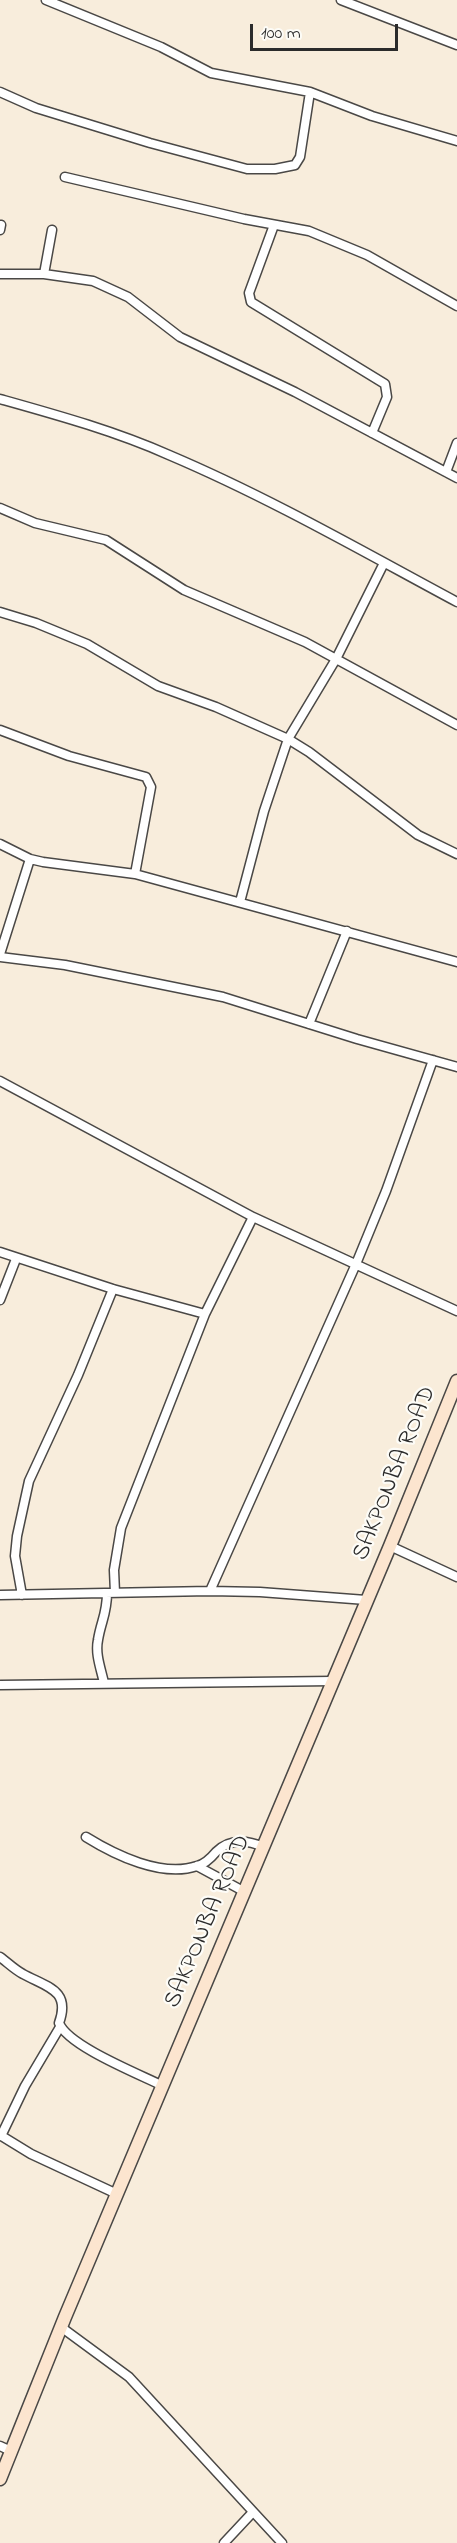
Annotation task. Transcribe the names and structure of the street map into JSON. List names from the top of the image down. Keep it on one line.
{"streets":{"main road":["SAKPONBA ROAD"]},"scale_bar":"100 m"}
